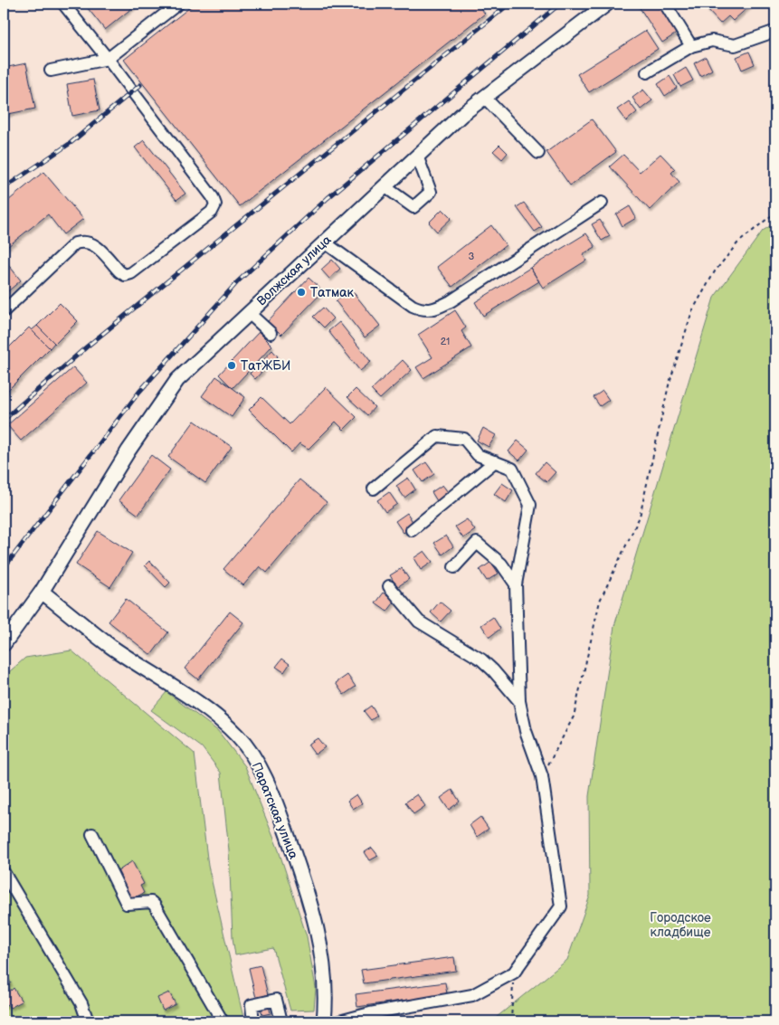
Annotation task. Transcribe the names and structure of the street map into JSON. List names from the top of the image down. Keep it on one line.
{"streets":{"main road":["Волжская улица","Паратская улица"]},"crossings":[["Волжская улица","Паратская улица"]],"parks":["Городское кладбище"],"places":["Татмак","ТатЖБИ"],"house_numbers":["3","21"]}
